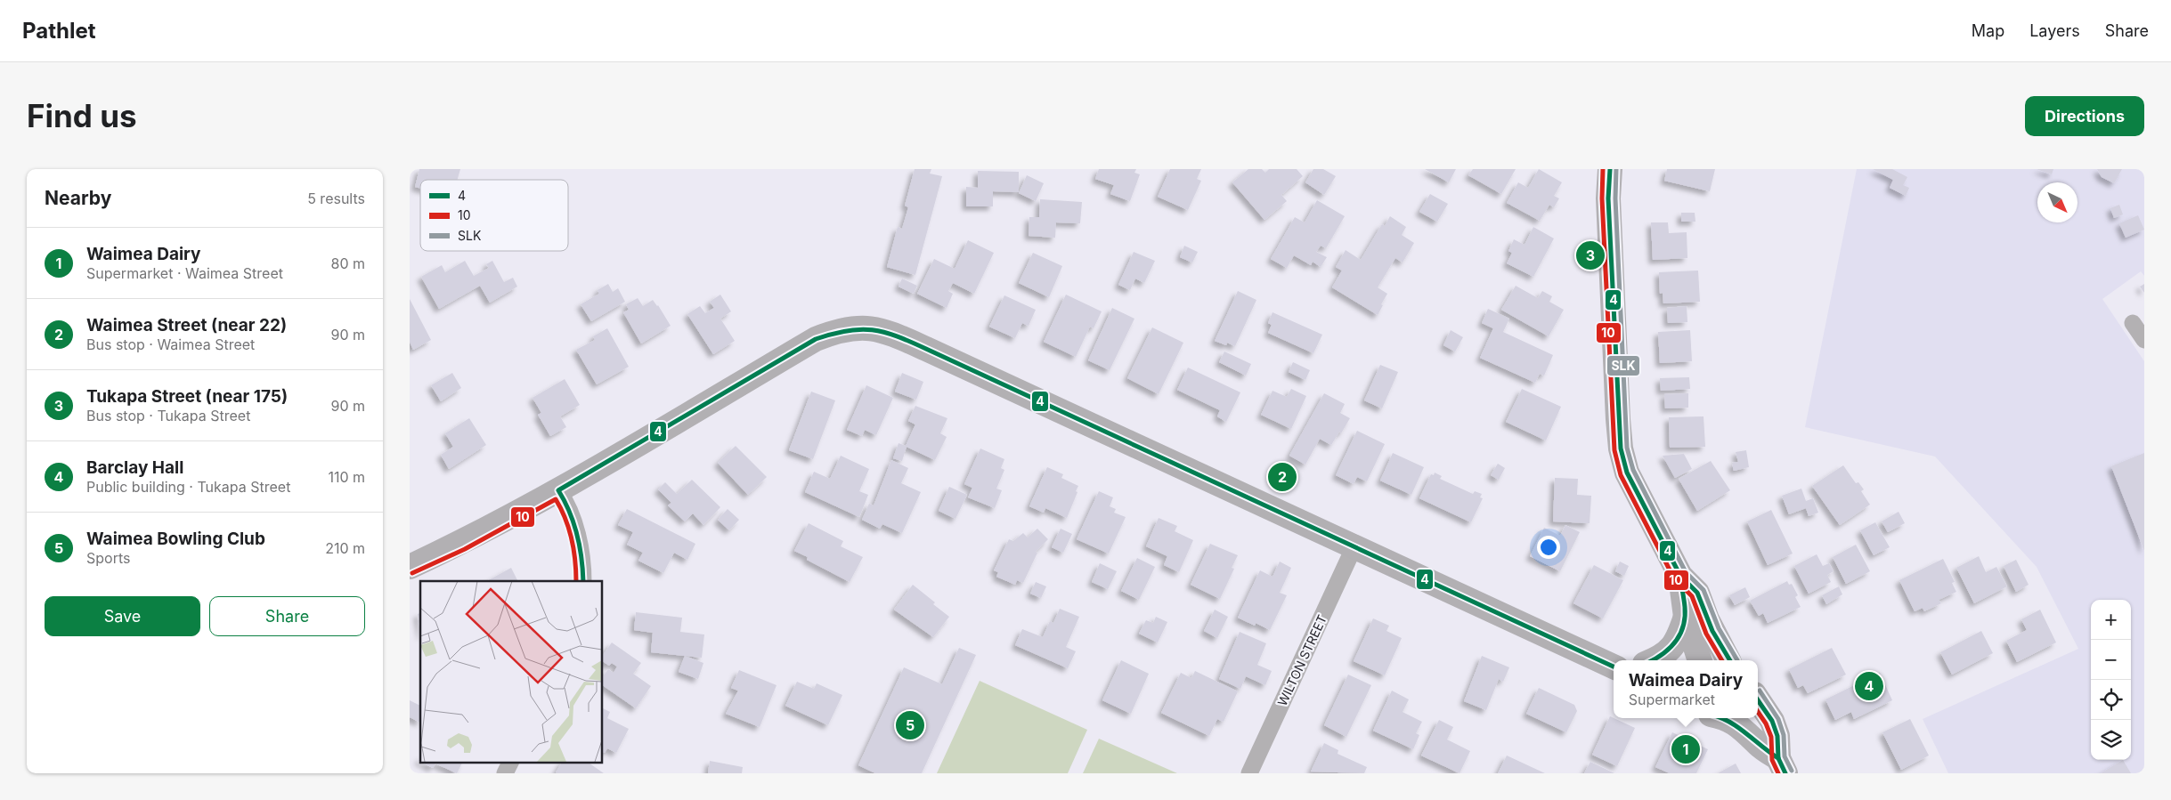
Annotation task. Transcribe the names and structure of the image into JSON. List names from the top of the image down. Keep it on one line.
{"streets":{"street":["WILTON STREET"]},"lines":["transit line 4","transit line 10","transit line SLK"],"legend":["4","10","SLK"],"north":"bottom right","page":{"header":"Pathlet","nav":["Map","Layers","Share"],"buttons":["Directions",["Save","Share"]],"title":"Find us","heading":["Nearby","5 results"],"list":[{"mark":"1","name":"Waimea Dairy","note":"Supermarket · Waimea Street","value":"80 m"},{"mark":"2","name":"Waimea Street (near 22)","note":"Bus stop · Waimea Street","value":"90 m"},{"mark":"3","name":"Tukapa Street (near 175)","note":"Bus stop · Tukapa Street","value":"90 m"},{"mark":"4","name":"Barclay Hall","note":"Public building · Tukapa Street","value":"110 m"},{"mark":"5","name":"Waimea Bowling Club","note":"Sports","value":"210 m"}],"pins":["3","2","4","5","1"],"map_buttons":["+","−"],"popup":["Waimea Dairy","Supermarket"]}}
